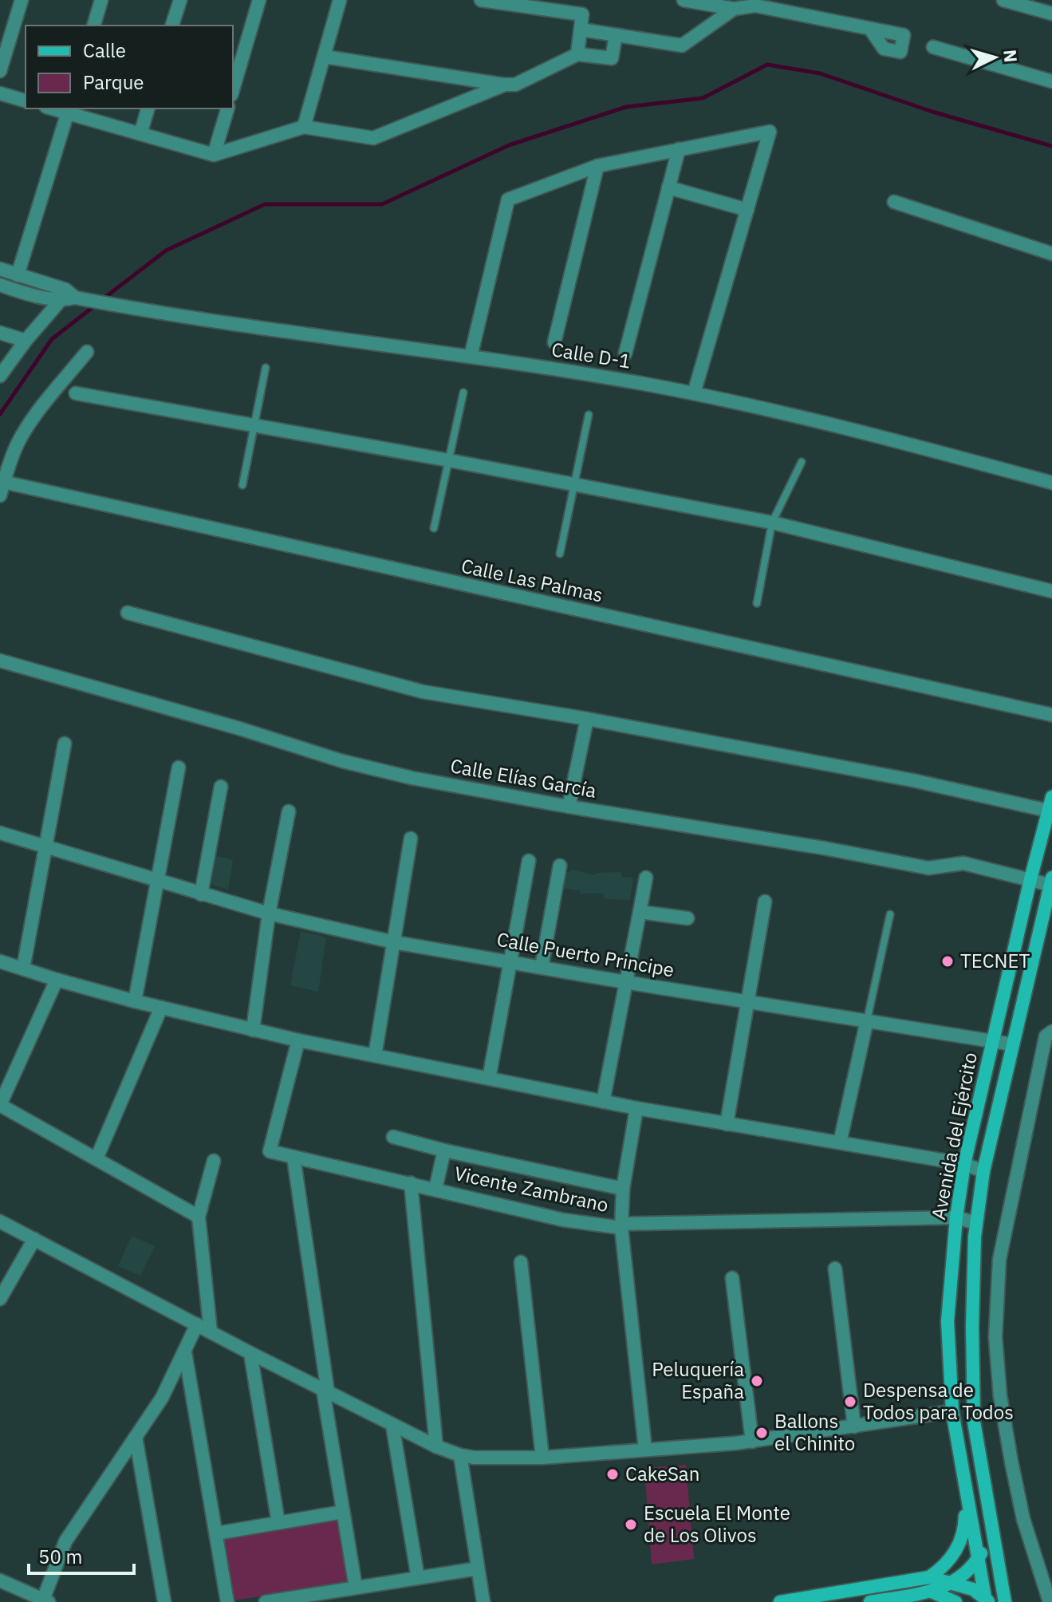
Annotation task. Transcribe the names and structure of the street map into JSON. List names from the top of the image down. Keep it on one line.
{"streets":{"main road":["Avenida del Ejército"],"street":["Calle D-1","Calle Las Palmas","Calle Elías García","Calle Puerto Principe","Vicente Zambrano"]},"crossings":[["Calle Elías García","Avenida del Ejército"],["Calle Puerto Principe","Avenida del Ejército"],["Avenida del Ejército","Vicente Zambrano"]],"places":["TECNET","Peluquería España","Despensa de Todos para Todos","Ballons el Chinito","CakeSan","Escuela El Monte de Los Olivos"],"legend":["Calle","Parque"],"scale_bar":"50 m","north":"right"}
